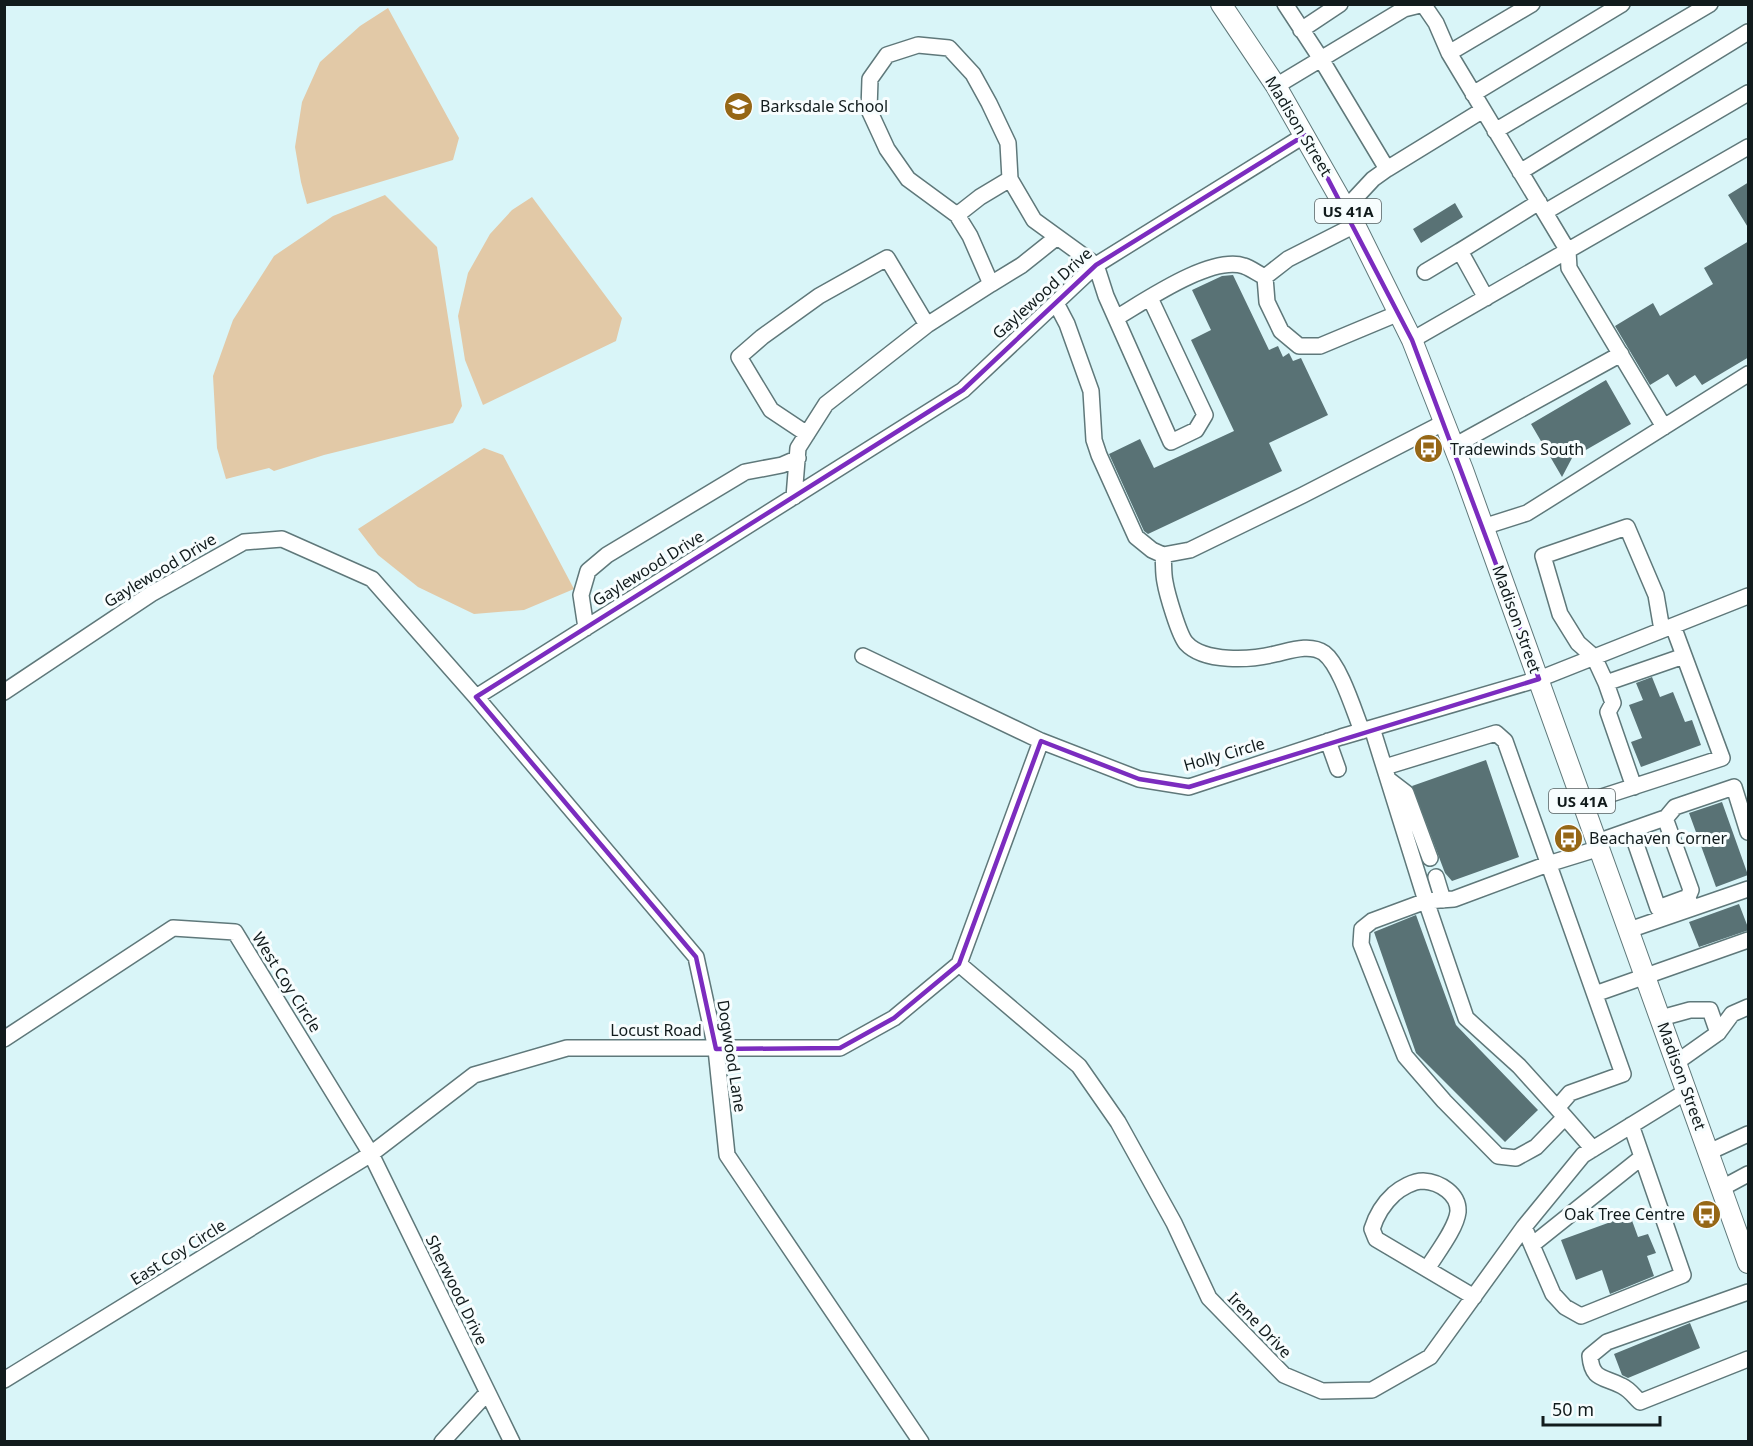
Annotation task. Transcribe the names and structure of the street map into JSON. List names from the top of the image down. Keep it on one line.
{"streets":{"main road":["Madison Street","US 41A"],"street":["Gaylewood Drive","Holly Circle","West Coy Circle","Locust Road","Dogwood Lane","East Coy Circle","Sherwood Drive","Irene Drive"]},"crossings":[["Madison Street","Gaylewood Drive"],["Madison Street","Holly Circle"],["Madison Street","Irene Drive"],["Gaylewood Drive","Dogwood Lane"],["West Coy Circle","Locust Road"],["West Coy Circle","East Coy Circle"],["West Coy Circle","Sherwood Drive"],["Locust Road","Dogwood Lane"],["Locust Road","East Coy Circle"],["Locust Road","Sherwood Drive"],["Locust Road","Irene Drive"],["East Coy Circle","Sherwood Drive"]],"places":{"school or university":["Barksdale School"],"bus stop":["Tradewinds South","Beachaven Corner","Oak Tree Centre"]},"scale_bar":"50 m"}
